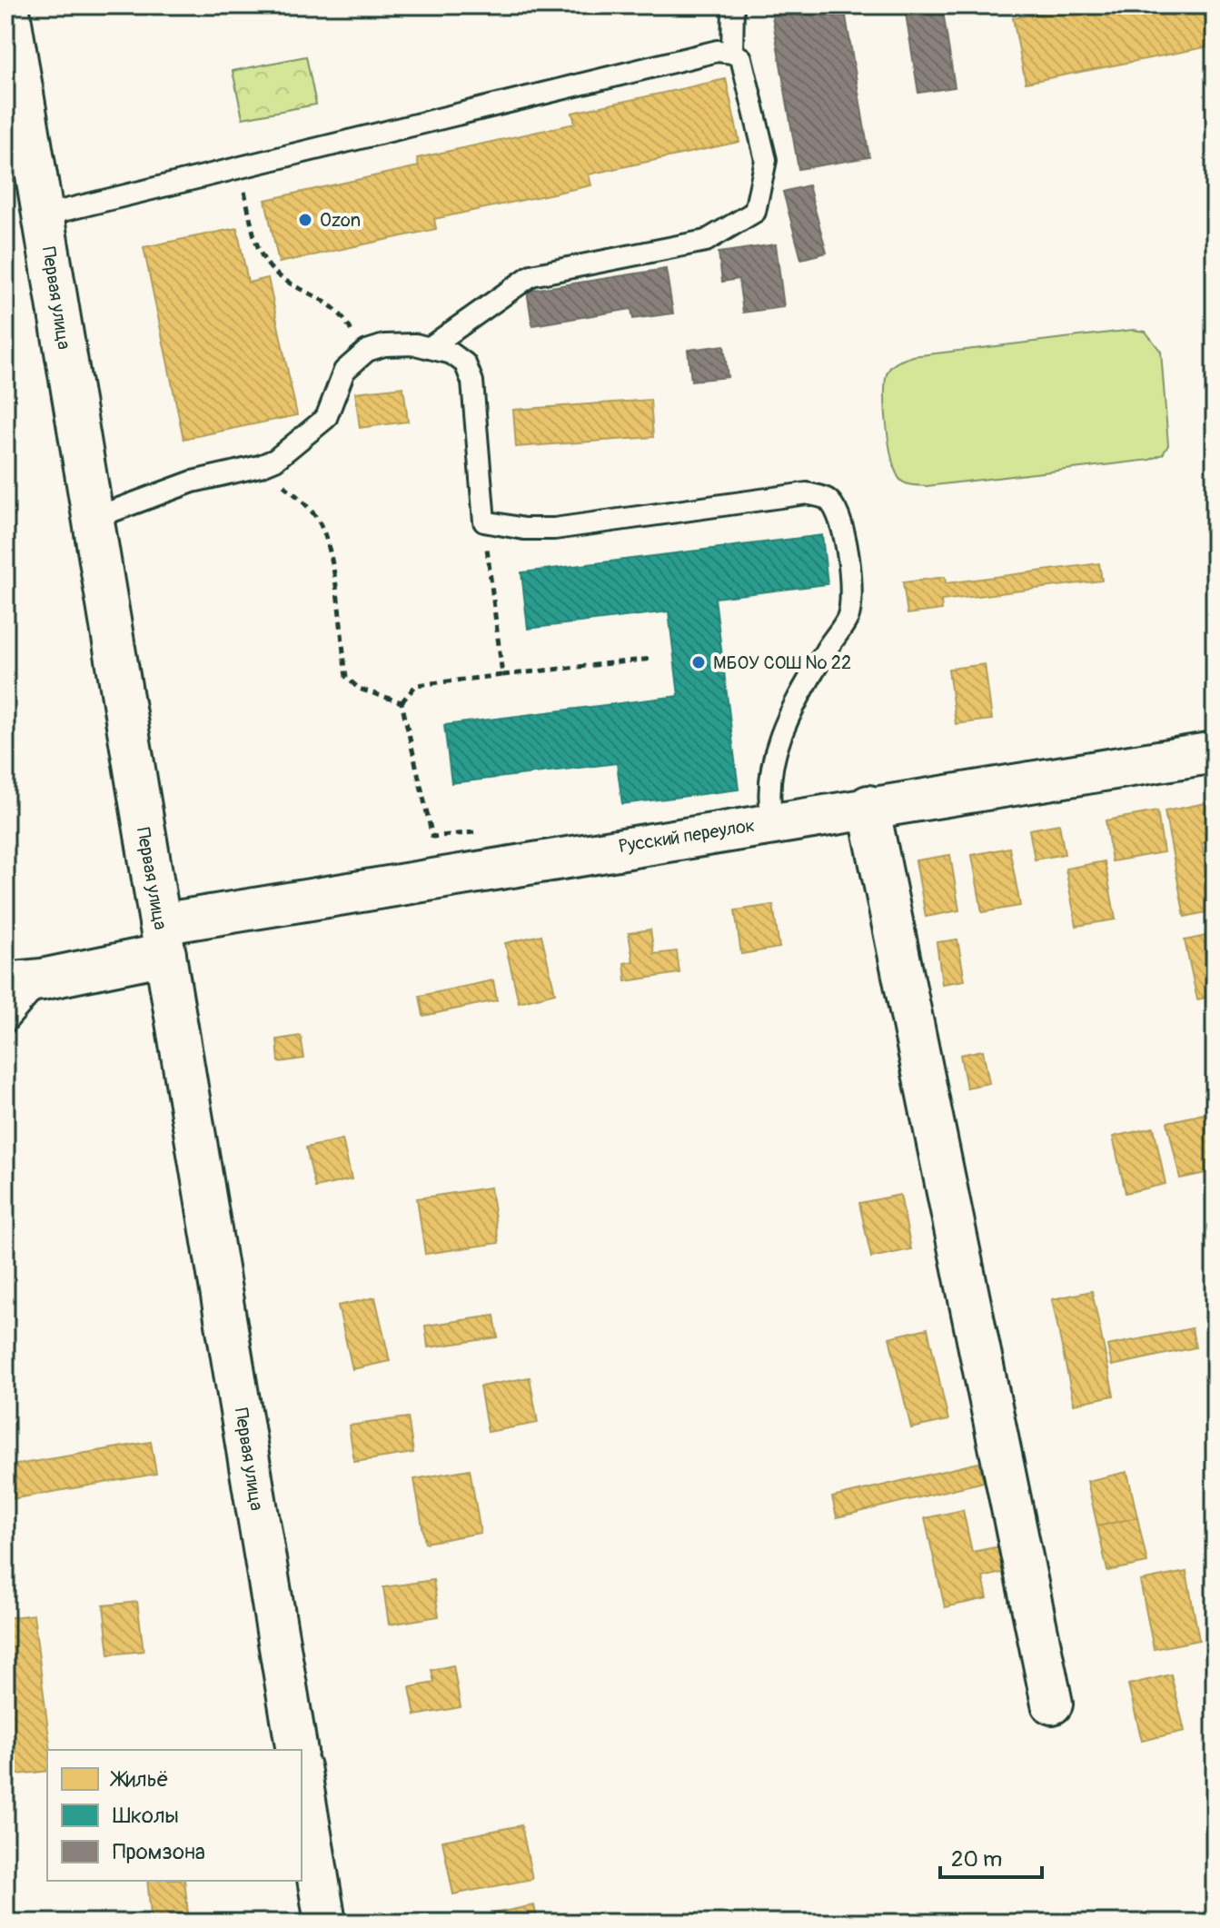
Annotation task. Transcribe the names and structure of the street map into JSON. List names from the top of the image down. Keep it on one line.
{"streets":{"street":["Первая улица","Русский переулок"]},"crossings":[["Первая улица","Русский переулок"]],"places":["Ozon","МБОУ СОШ № 22"],"legend":["Жильё","Школы","Промзона"],"scale_bar":"20 m"}
